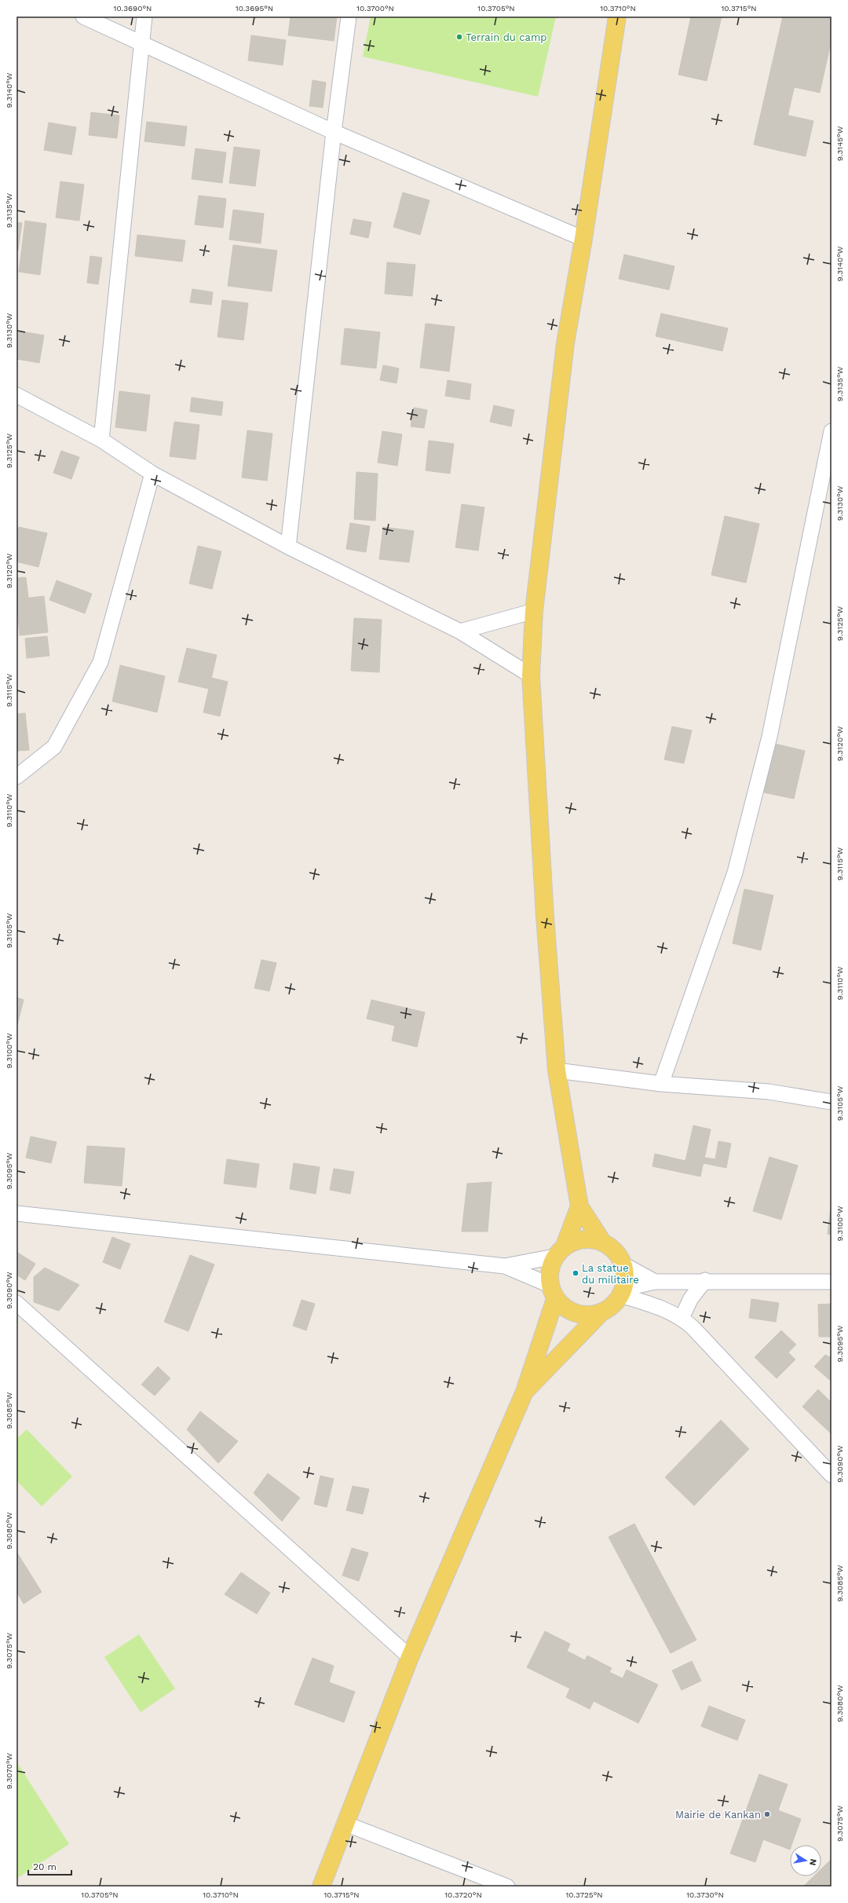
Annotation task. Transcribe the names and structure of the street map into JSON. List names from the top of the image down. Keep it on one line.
{"places":["Terrain du camp","La statue du militaire","Mairie de Kankan"],"scale_bar":"20 m","north":"right","coordinates":["10.3690°N","10.3695°N","10.3700°N","10.3705°N","10.3710°N","10.3715°N","9.3140°W","9.3145°W","9.3135°W","9.3130°W","9.3125°W","9.3120°W","9.3115°W","9.3110°W","9.3105°W","9.3100°W","9.3095°W","9.3090°W","9.3085°W","9.3080°W","9.3075°W","9.3070°W","10.3720°N","10.3725°N","10.3730°N"]}
